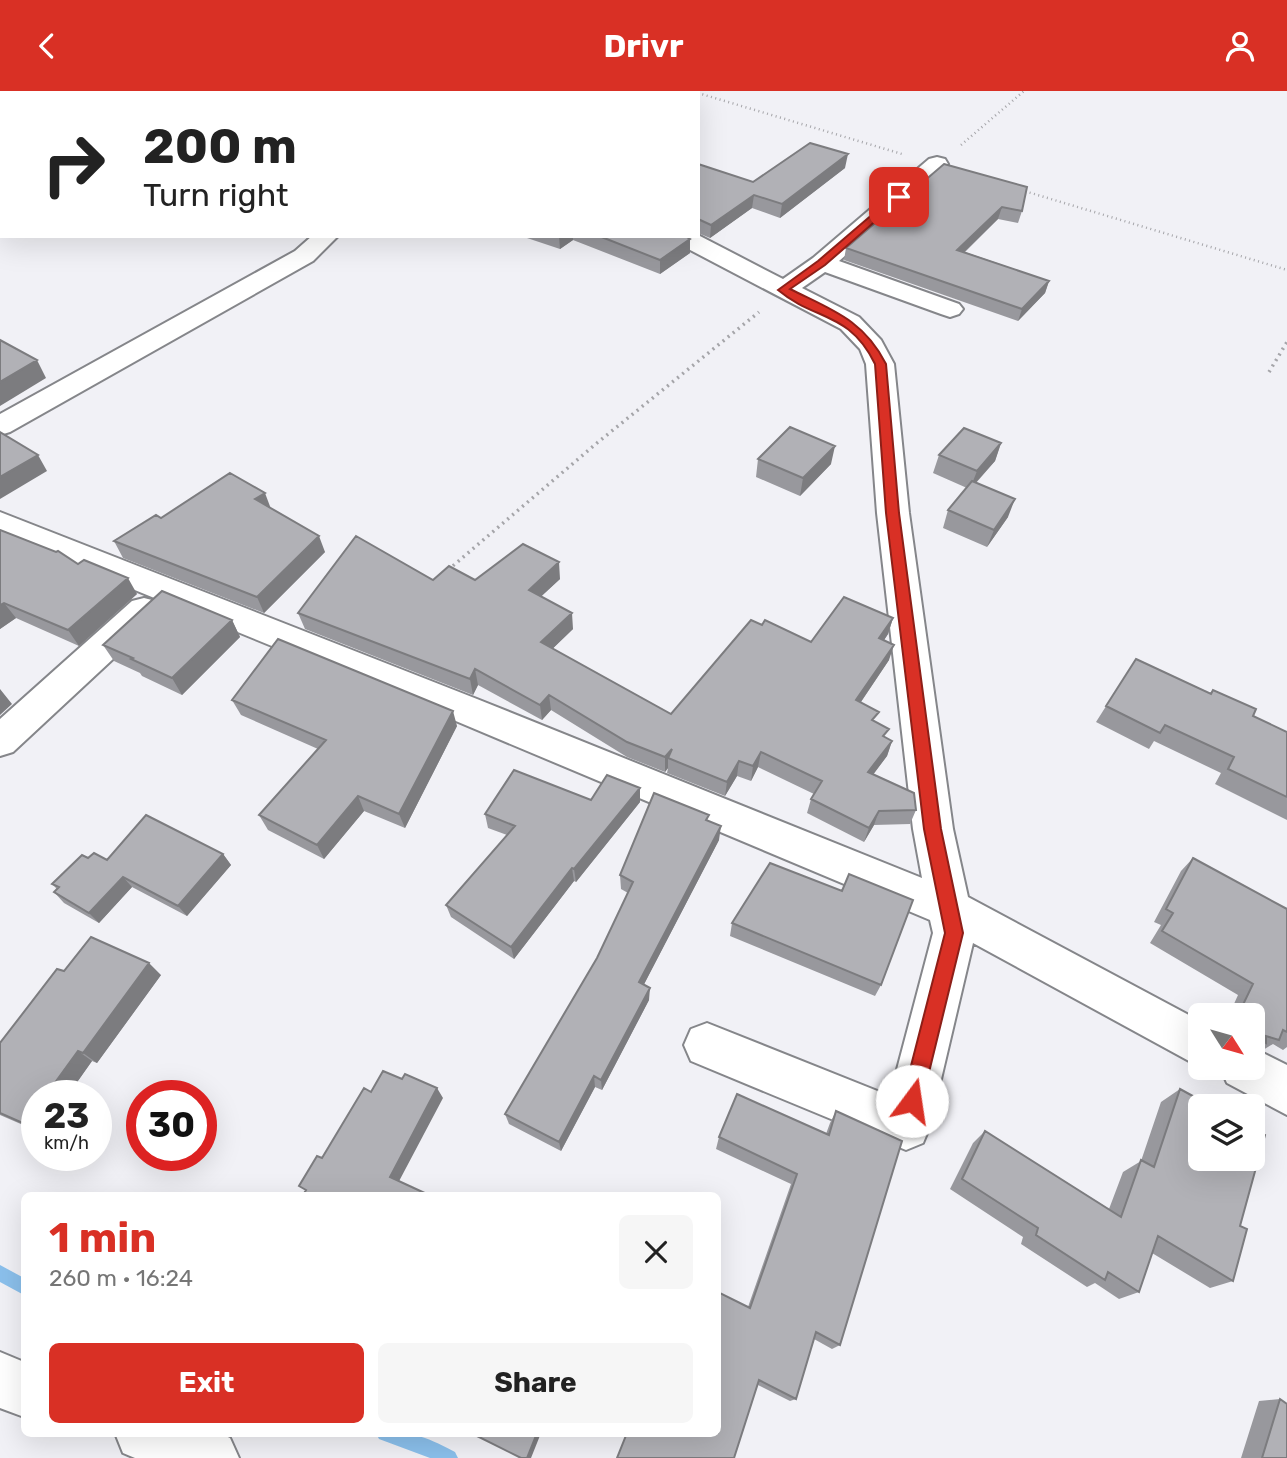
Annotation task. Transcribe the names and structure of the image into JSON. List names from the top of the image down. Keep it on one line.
{"north":"bottom right","page":{"header":"Drivr","turn":["200 m","Turn right"],"speed":"23 km/h","limit":"30","heading":["1 min","260 m · 16:24"],"buttons":["Exit","Share"]}}
